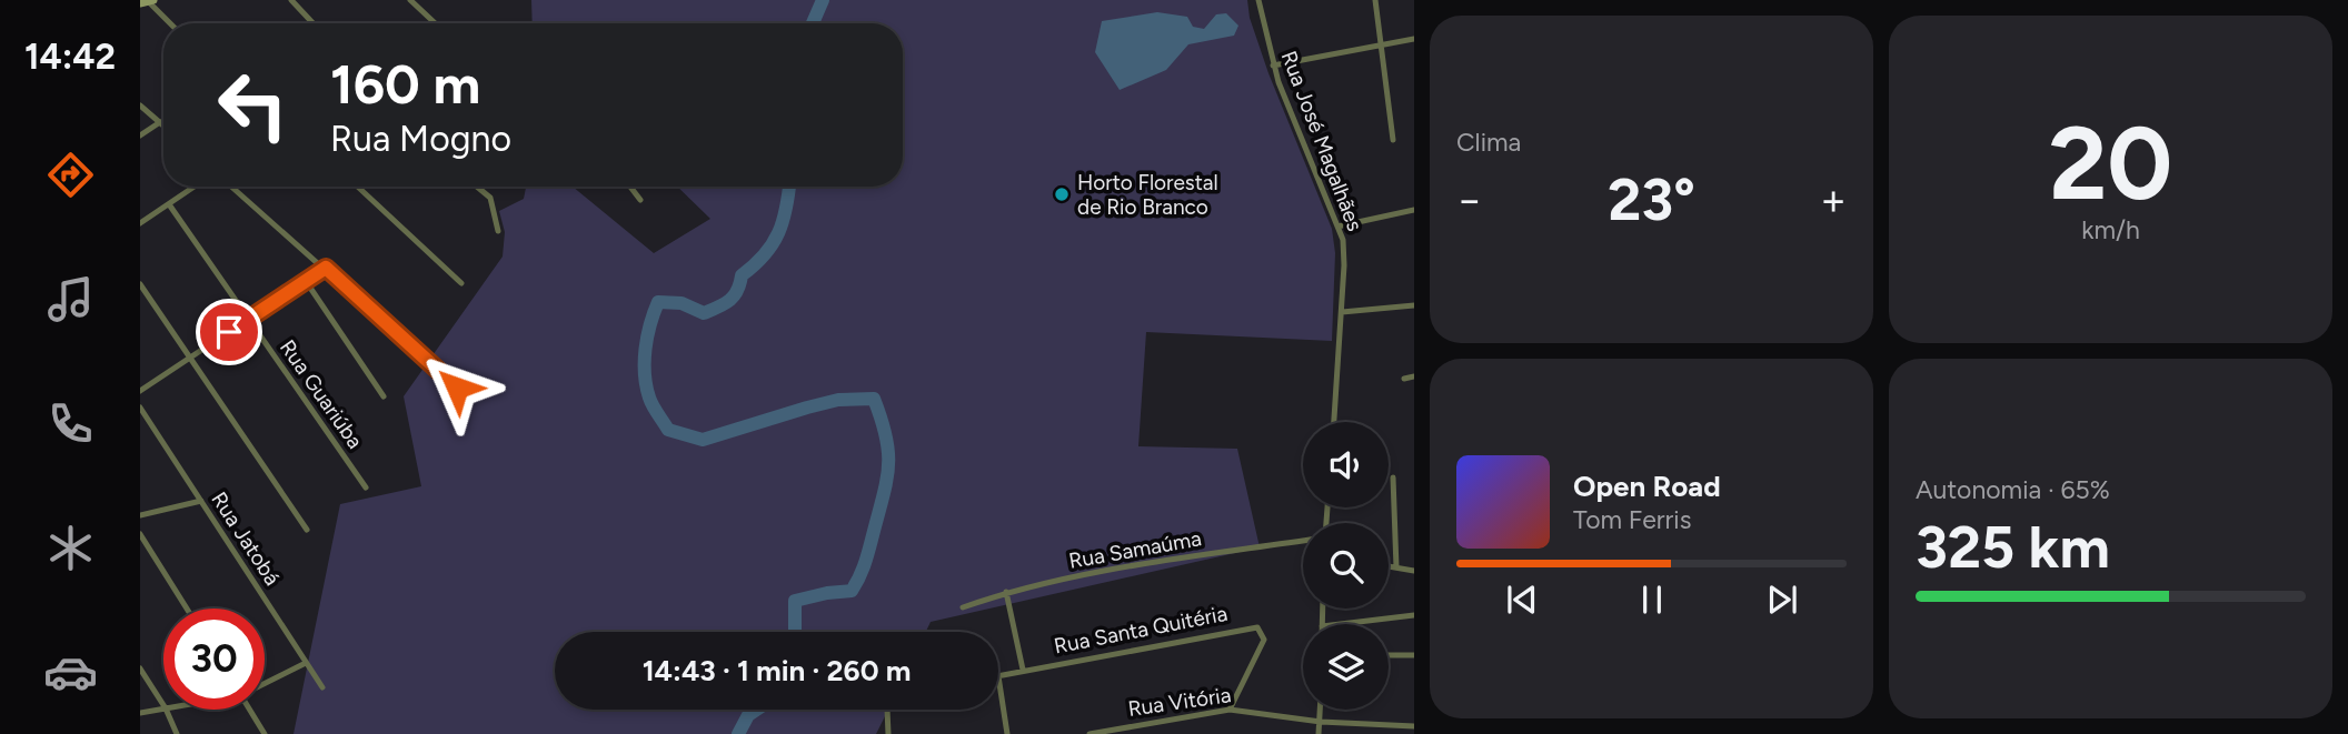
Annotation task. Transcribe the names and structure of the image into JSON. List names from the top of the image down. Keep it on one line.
{"streets":{"street":["Rua José Magalhães","Rua Guariúba","Rua Jatobá","Rua Samaúma","Rua Santa Quitéria","Rua Vitória"]},"crossings":[["Rua Santa Quitéria","Rua Vitória"]],"places":["Horto Florestal de Rio Branco"],"page":{"tabs":"14:42","tile":["Clima",["20","km/h"],["Autonomia · 65%","325 km"]],"turn":["160 m","Rua Mogno"],"heat":["−","23°","+"],"song":["Open Road","Tom Ferris"],"limit":"30","trip":"14:43 · 1 min · 260 m"}}
